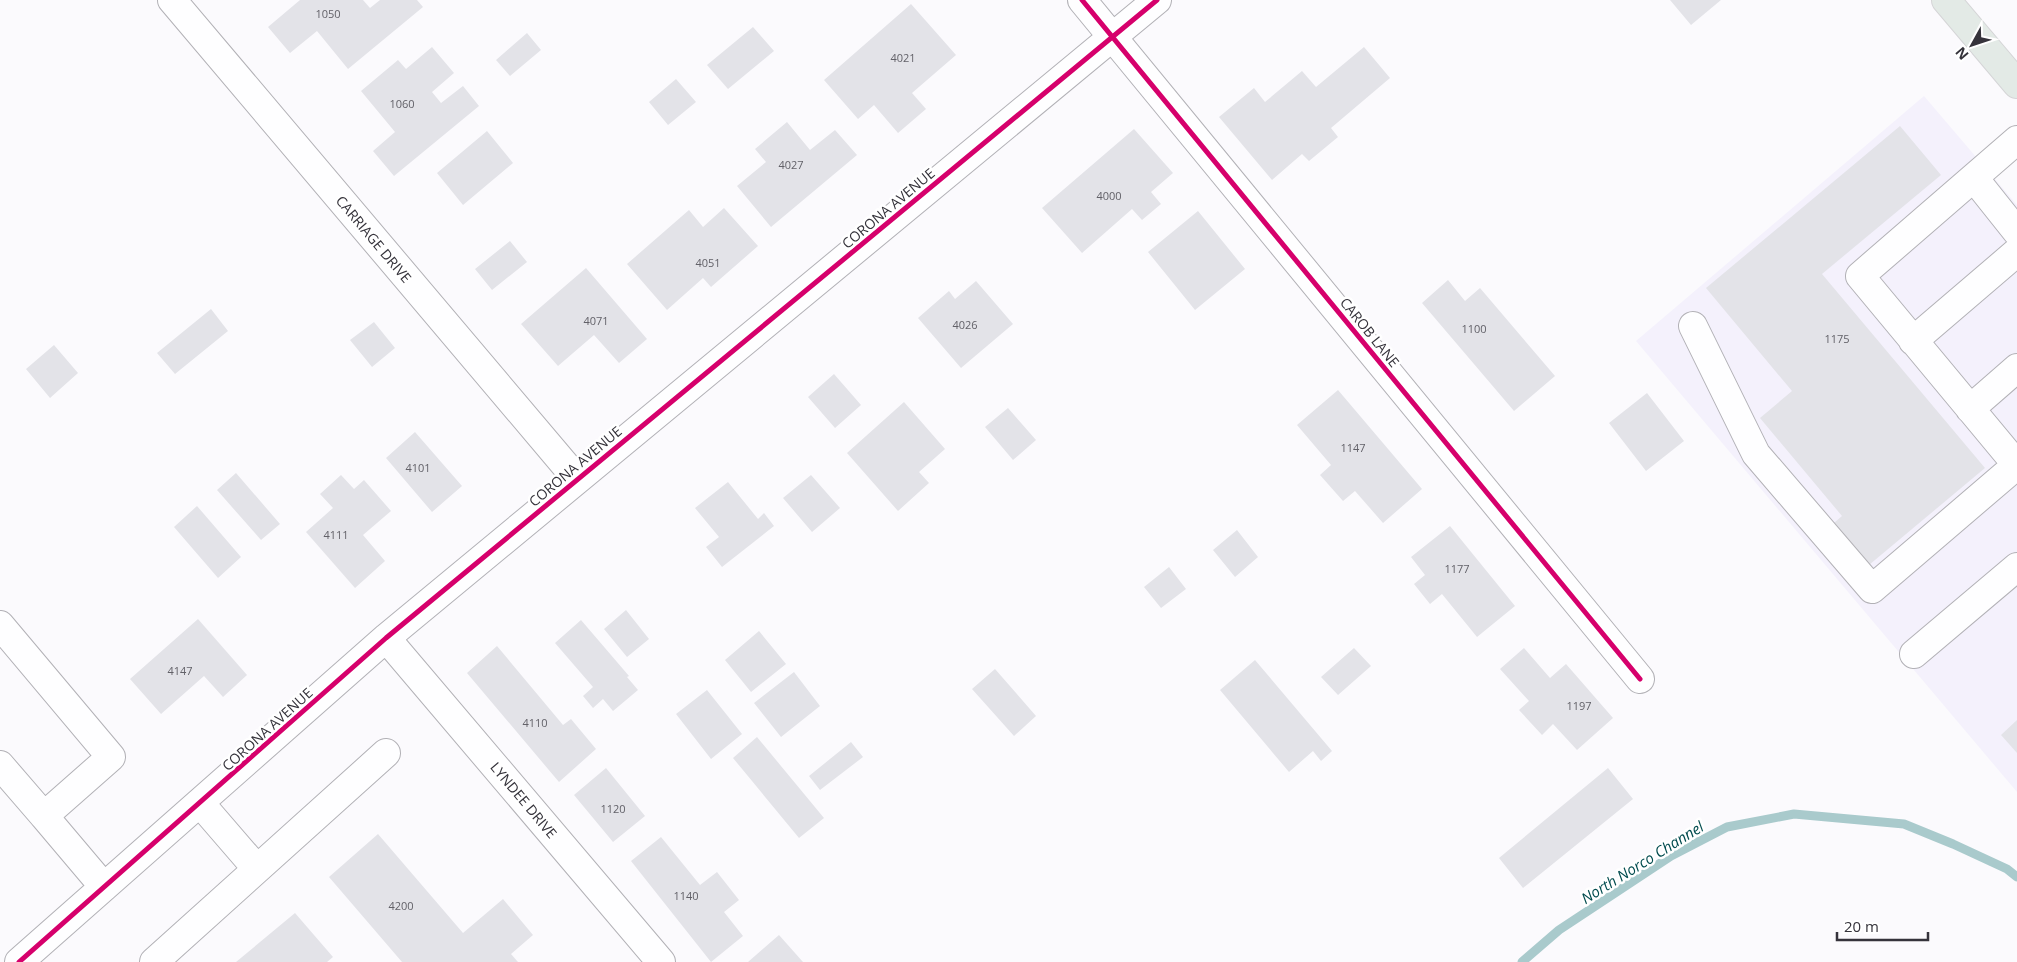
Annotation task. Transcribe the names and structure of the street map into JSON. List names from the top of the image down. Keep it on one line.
{"streets":{"street":["CORONA AVENUE","CARRIAGE DRIVE","CAROB LANE","LYNDEE DRIVE"]},"crossings":[["CORONA AVENUE","CARRIAGE DRIVE"],["CORONA AVENUE","CAROB LANE"],["CORONA AVENUE","LYNDEE DRIVE"]],"water":["North Norco Channel"],"house_numbers":["1050","4021","1060","4027","4000","4051","4071","4026","1100","1175","1147","4101","4111","1177","4147","1197","4110","1120","1140","4200"],"scale_bar":"20 m","north":"bottom left"}
